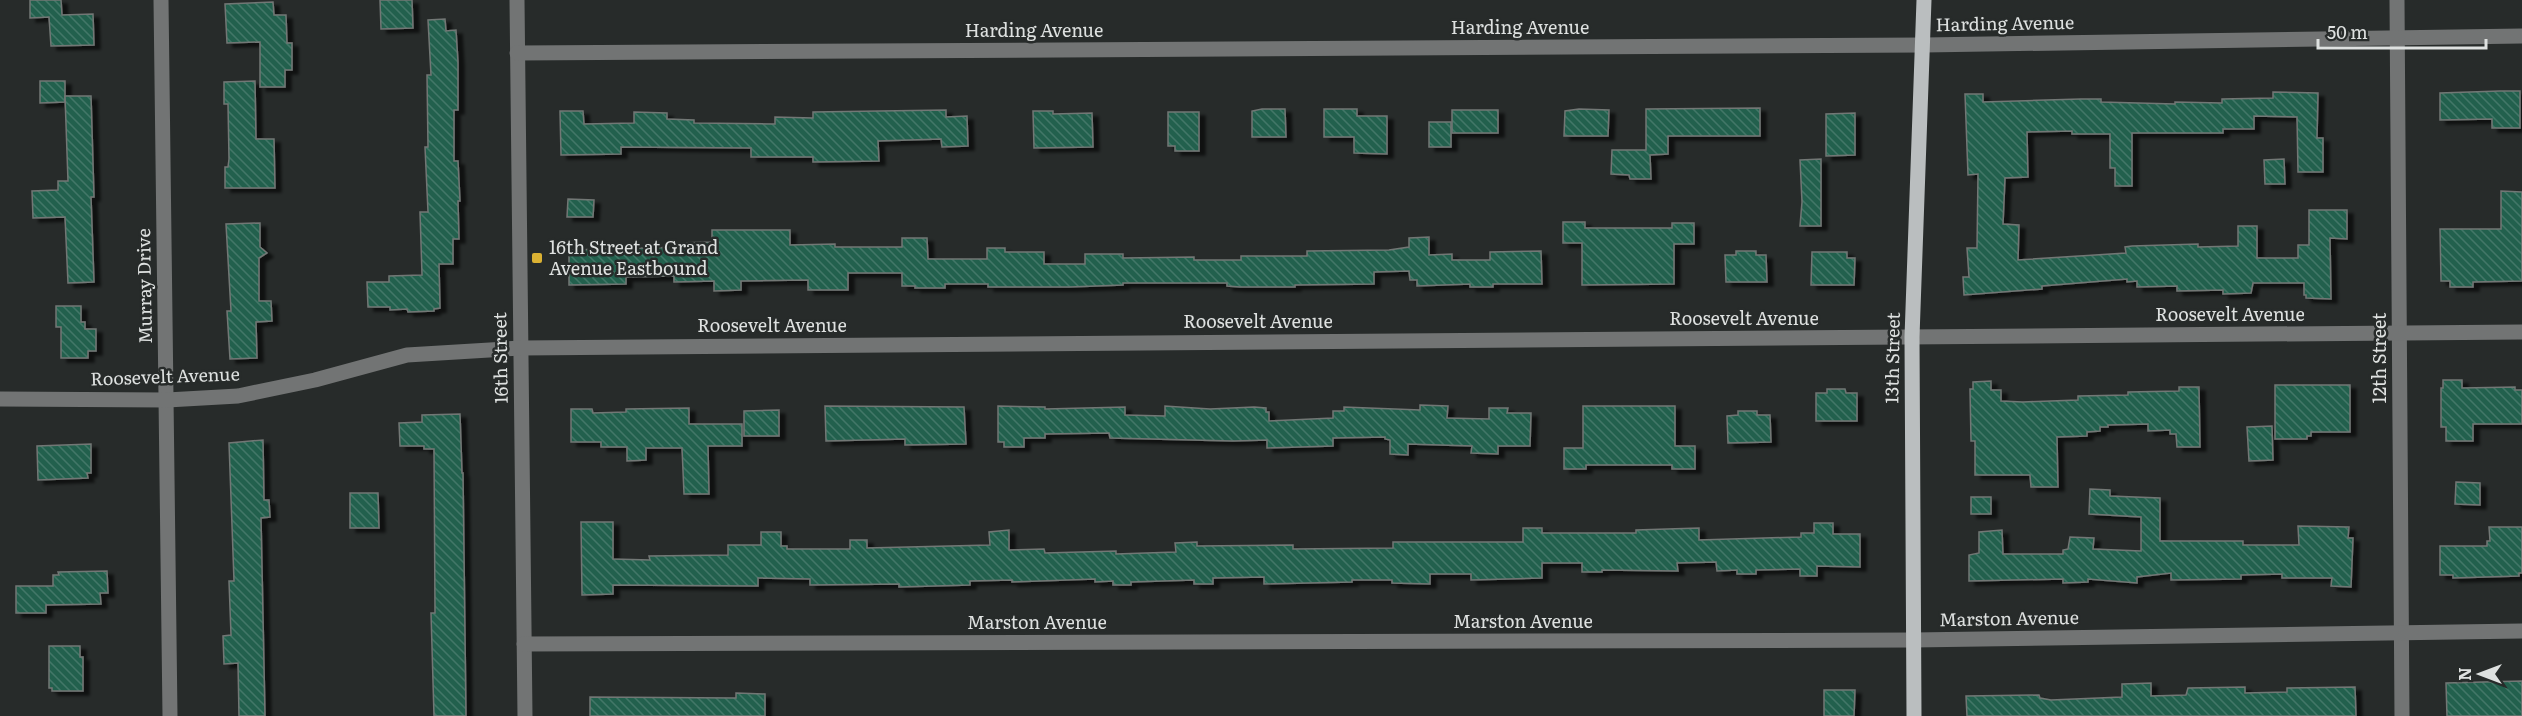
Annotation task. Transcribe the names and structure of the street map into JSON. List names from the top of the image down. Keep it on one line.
{"streets":{"main road":["13th Street"],"street":["Harding Avenue","Murray Drive","Roosevelt Avenue","16th Street","12th Street","Marston Avenue"]},"crossings":[["Harding Avenue","16th Street"],["Harding Avenue","13th Street"],["Harding Avenue","12th Street"],["Murray Drive","Roosevelt Avenue"],["Roosevelt Avenue","16th Street"],["Roosevelt Avenue","13th Street"],["Roosevelt Avenue","12th Street"],["16th Street","Marston Avenue"],["13th Street","Marston Avenue"],["12th Street","Marston Avenue"]],"places":{"transit":["16th Street at Grand Avenue Eastbound"]},"scale_bar":"50 m","north":"left"}
